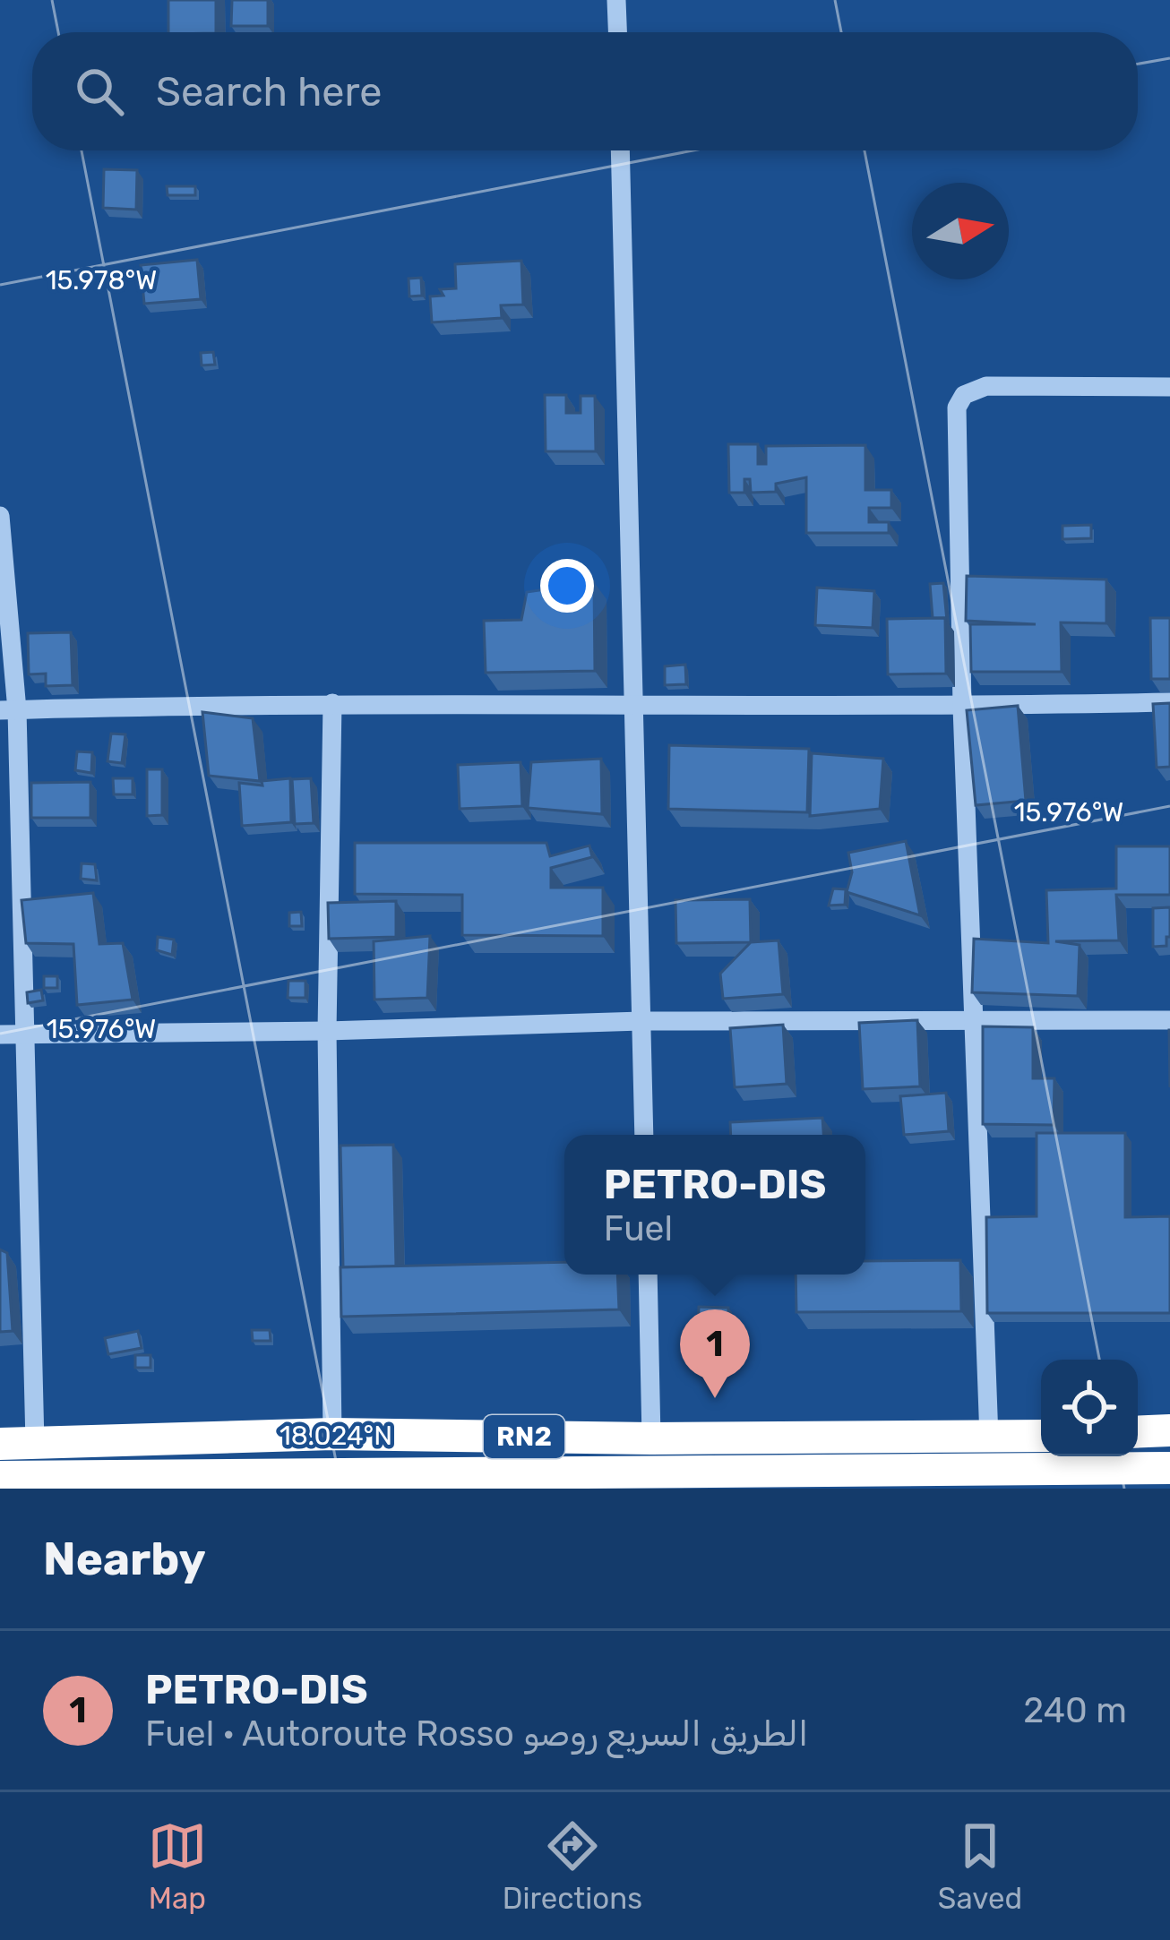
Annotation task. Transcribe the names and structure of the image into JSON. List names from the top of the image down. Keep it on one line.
{"streets":{"highway":["RN2"]},"north":"right","page":{"search":"Search here","popup":["PETRO-DIS","Fuel"],"pins":"1","heading":"Nearby","list":[{"mark":"1","name":"PETRO-DIS","note":"Fuel · Autoroute Rosso الطريق السريع روصو","value":"240 m"}],"nav":["Map","Directions","Saved"]},"coordinates":["15.978°W","15.976°W","18.024°N"]}
